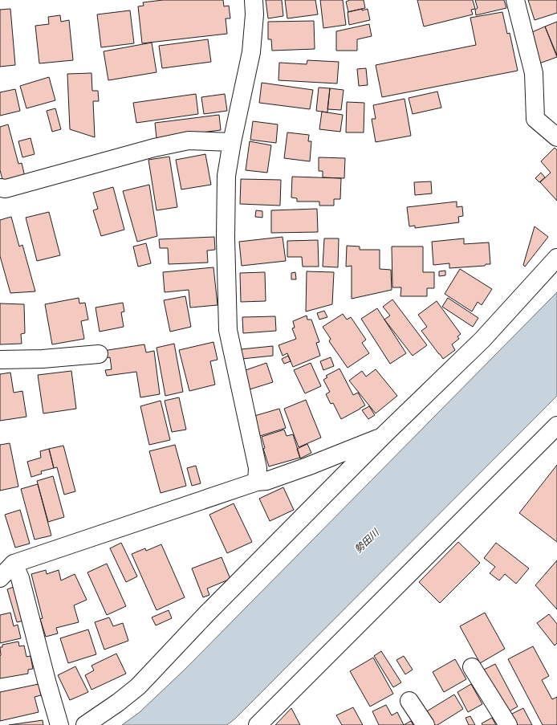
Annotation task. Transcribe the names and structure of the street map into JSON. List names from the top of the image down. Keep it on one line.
{"water":["勢田川"]}
